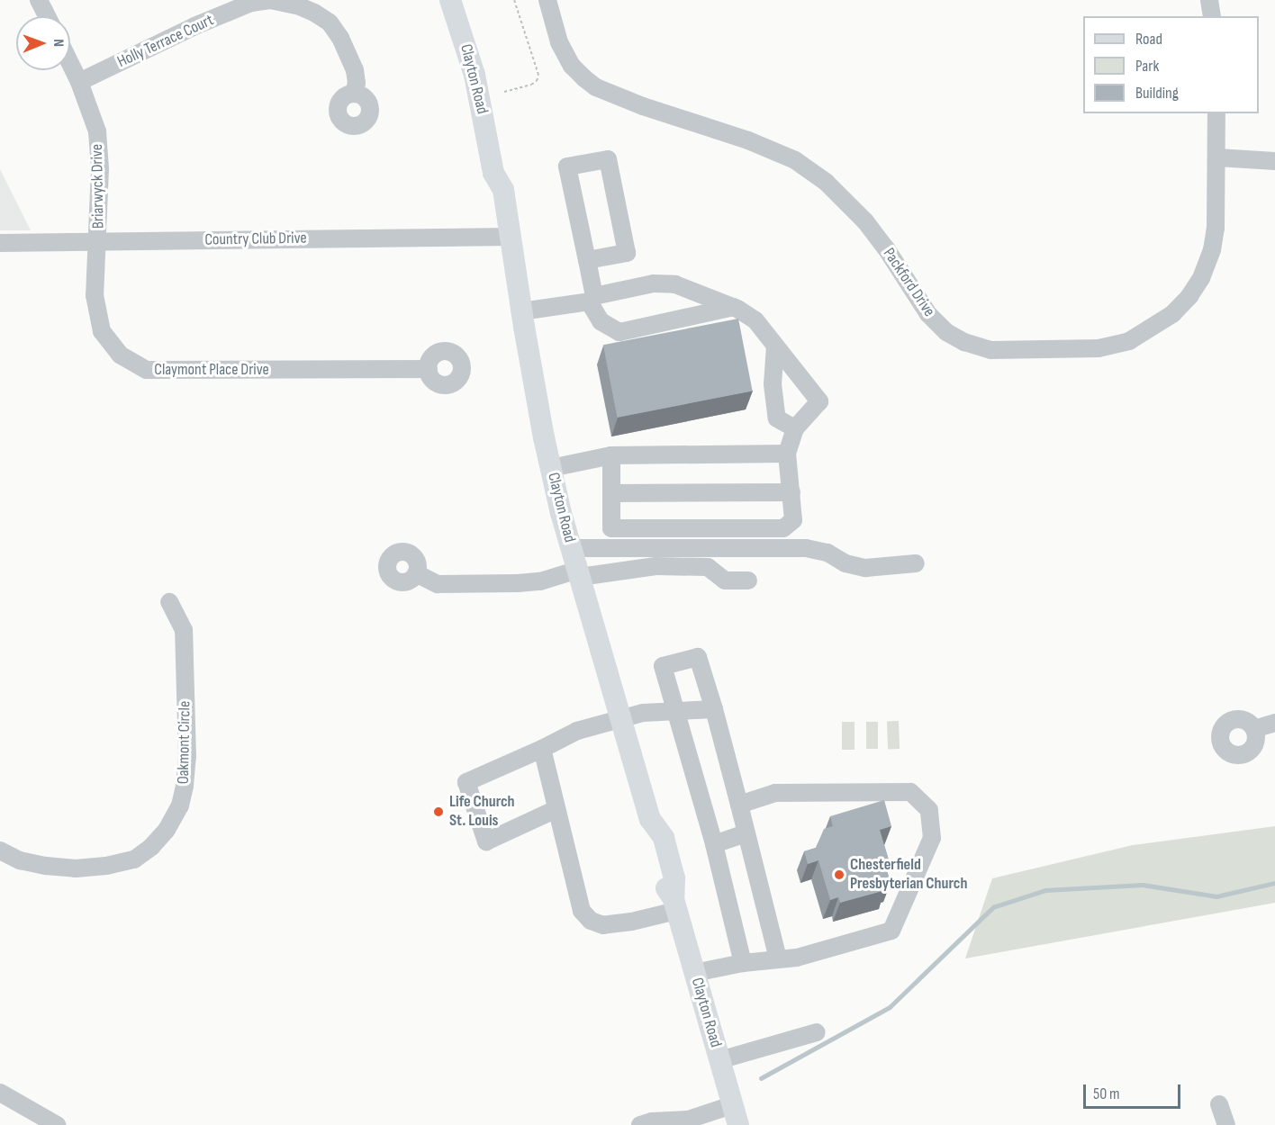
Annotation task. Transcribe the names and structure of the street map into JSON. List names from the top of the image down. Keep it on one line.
{"streets":{"main road":["Clayton Road"],"street":["Holly Terrace Court","Briarwyck Drive","Country Club Drive","Packford Drive","Claymont Place Drive","Oakmont Circle"]},"crossings":[["Holly Terrace Court","Briarwyck Drive"],["Clayton Road","Country Club Drive"],["Briarwyck Drive","Country Club Drive"],["Briarwyck Drive","Claymont Place Drive"],["Country Club Drive","Claymont Place Drive"]],"places":["Life Church St. Louis","Chesterfield Presbyterian Church"],"legend":["Road","Park","Building"],"scale_bar":"50 m","north":"right"}
